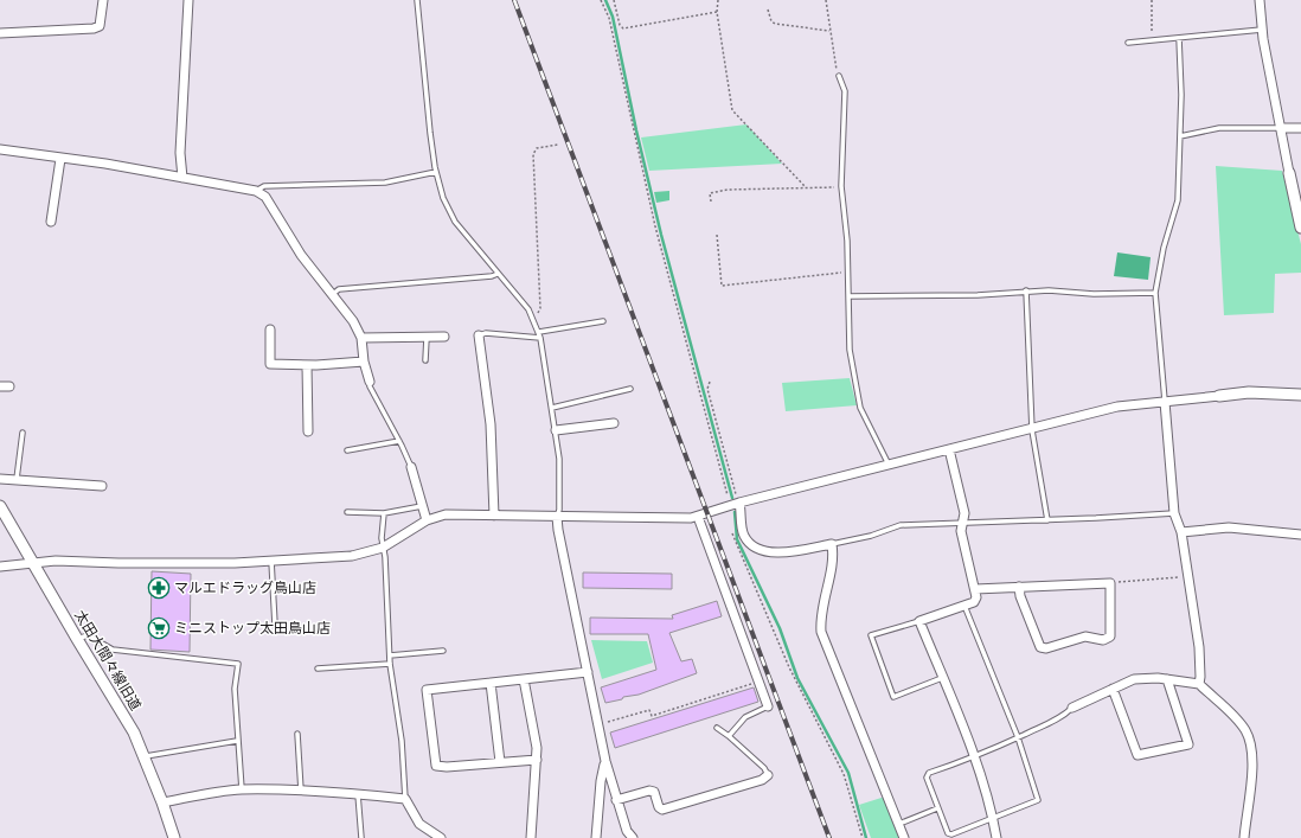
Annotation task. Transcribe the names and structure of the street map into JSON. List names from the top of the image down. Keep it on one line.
{"streets":{"street":["太田大間々線旧道"]},"places":{"pharmacy":["マルエドラッグ鳥山店"],"supermarket":["ミニストップ太田鳥山店"]}}
